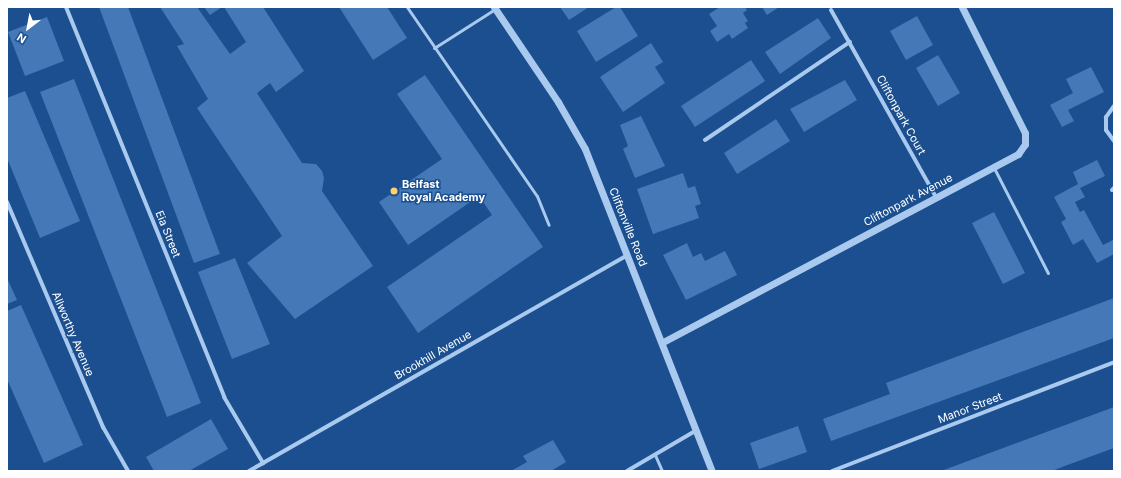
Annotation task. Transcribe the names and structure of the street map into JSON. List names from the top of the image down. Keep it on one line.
{"streets":{"street":["Cliftonpark Court","Cliftonpark Avenue","Cliftonville Road","Eia Street","Allworthy Avenue","Brookhill Avenue","Manor Street"]},"crossings":[["Cliftonpark Court","Cliftonpark Avenue"],["Cliftonpark Avenue","Cliftonville Road"],["Cliftonville Road","Brookhill Avenue"],["Eia Street","Brookhill Avenue"]],"places":["Belfast Royal Academy"],"north":"bottom left"}
